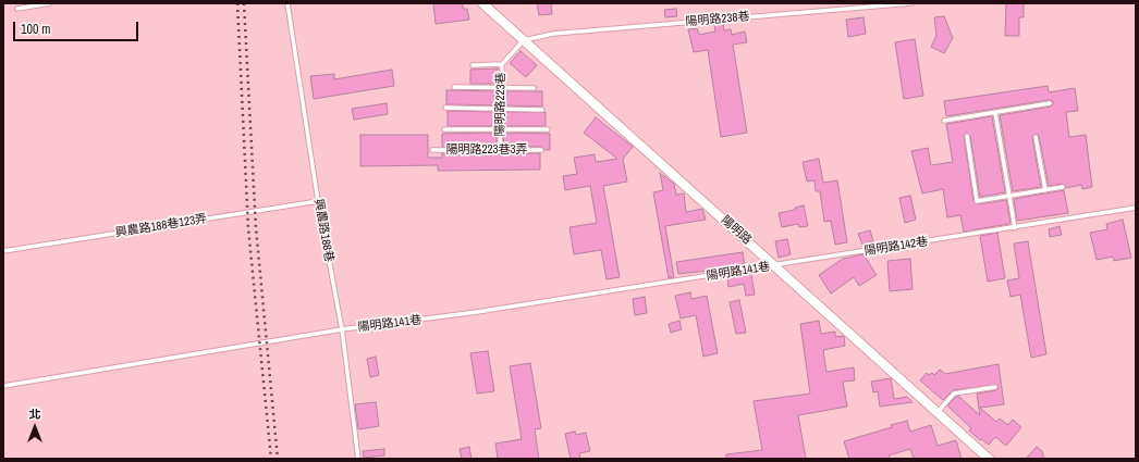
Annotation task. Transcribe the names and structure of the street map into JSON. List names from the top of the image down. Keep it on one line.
{"streets":{"street":["陽明路"],"lane":["陽明路238巷","陽明路223巷","陽明路223巷3弄","興農路188巷123弄","興農路188巷","陽明路142巷","陽明路141巷"]},"crossings":[["陽明路238巷","陽明路223巷"],["陽明路238巷","陽明路"],["陽明路223巷","陽明路223巷3弄"],["陽明路223巷","陽明路"],["興農路188巷123弄","興農路188巷"],["興農路188巷","陽明路141巷"],["陽明路","陽明路142巷"],["陽明路","陽明路141巷"],["陽明路142巷","陽明路141巷"]],"scale_bar":"100 m","north":"top"}
